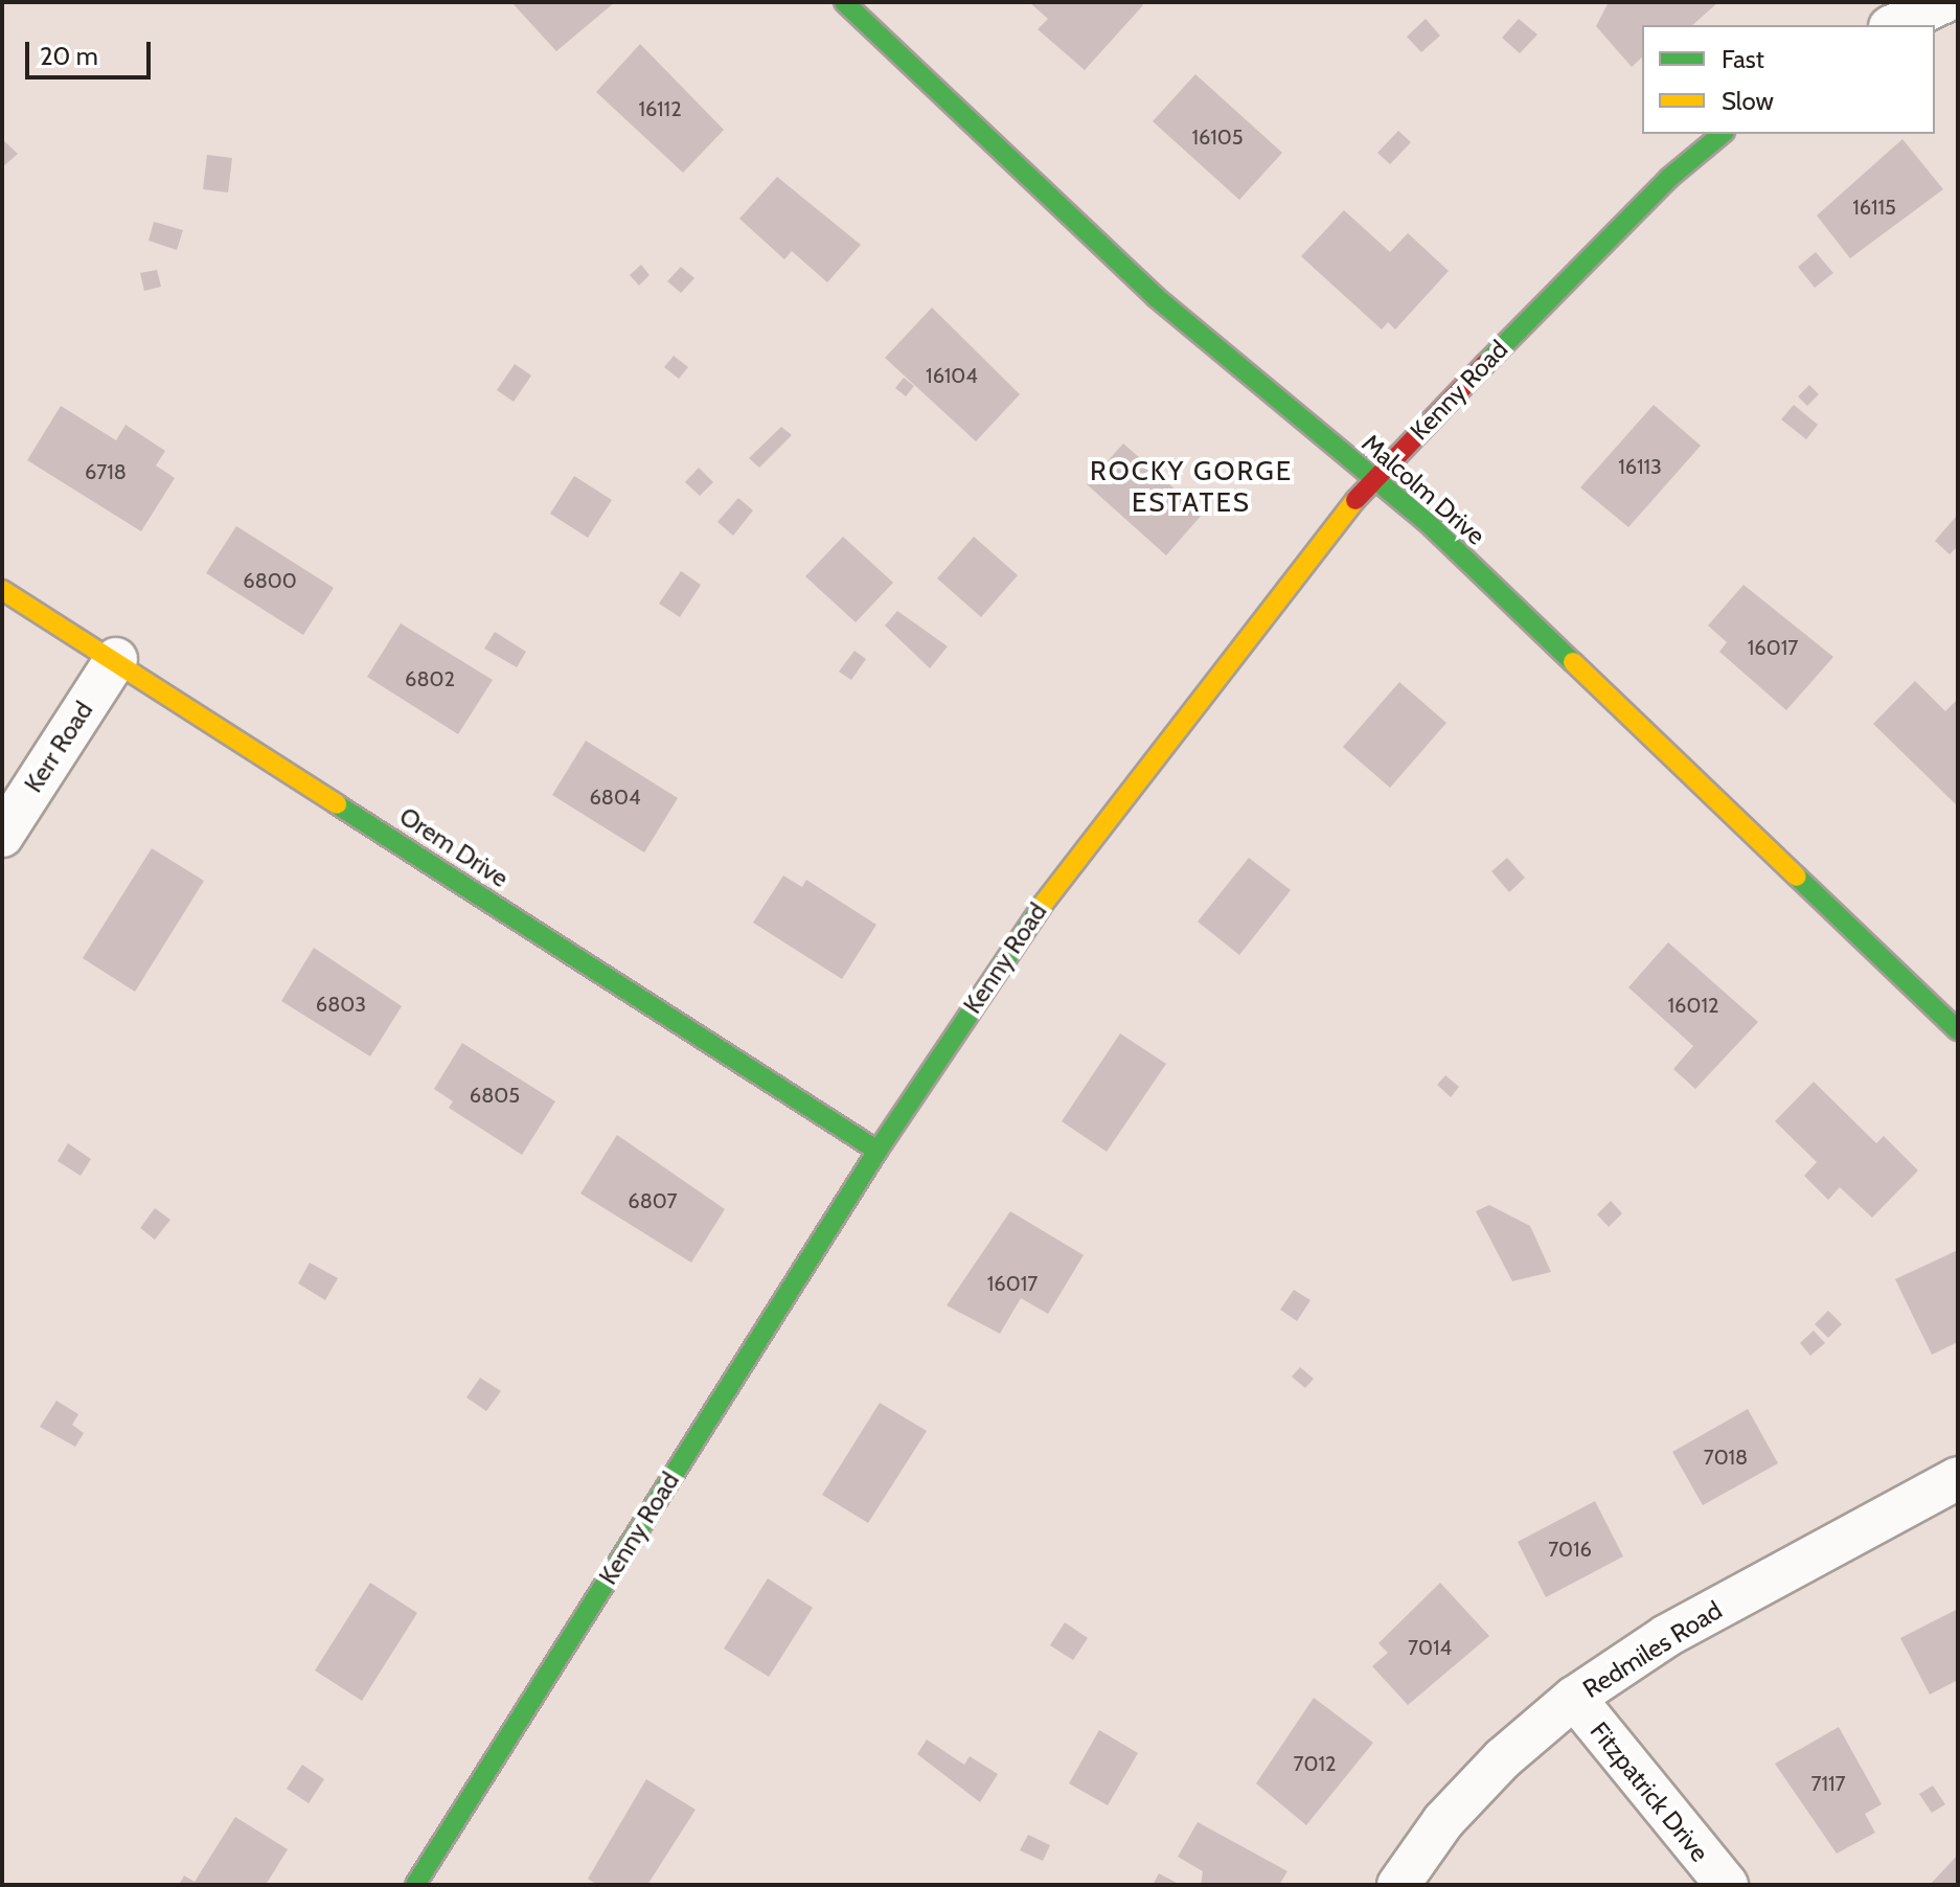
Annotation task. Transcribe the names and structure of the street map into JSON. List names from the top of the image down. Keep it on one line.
{"streets":{"street":["Kenny Road","Malcolm Drive","Kerr Road","Orem Drive","Redmiles Road","Fitzpatrick Drive"]},"crossings":[["Kenny Road","Malcolm Drive"],["Kenny Road","Orem Drive"],["Kerr Road","Orem Drive"],["Redmiles Road","Fitzpatrick Drive"]],"districts":["ROCKY GORGE ESTATES"],"house_numbers":["16112","16105","16115","16104","16113","6718","6800","16017","6802","6804","6803","16012","6805","6807","16017","7018","7016","7014","7012","7117"],"legend":["Fast","Slow"],"scale_bar":"20 m"}
